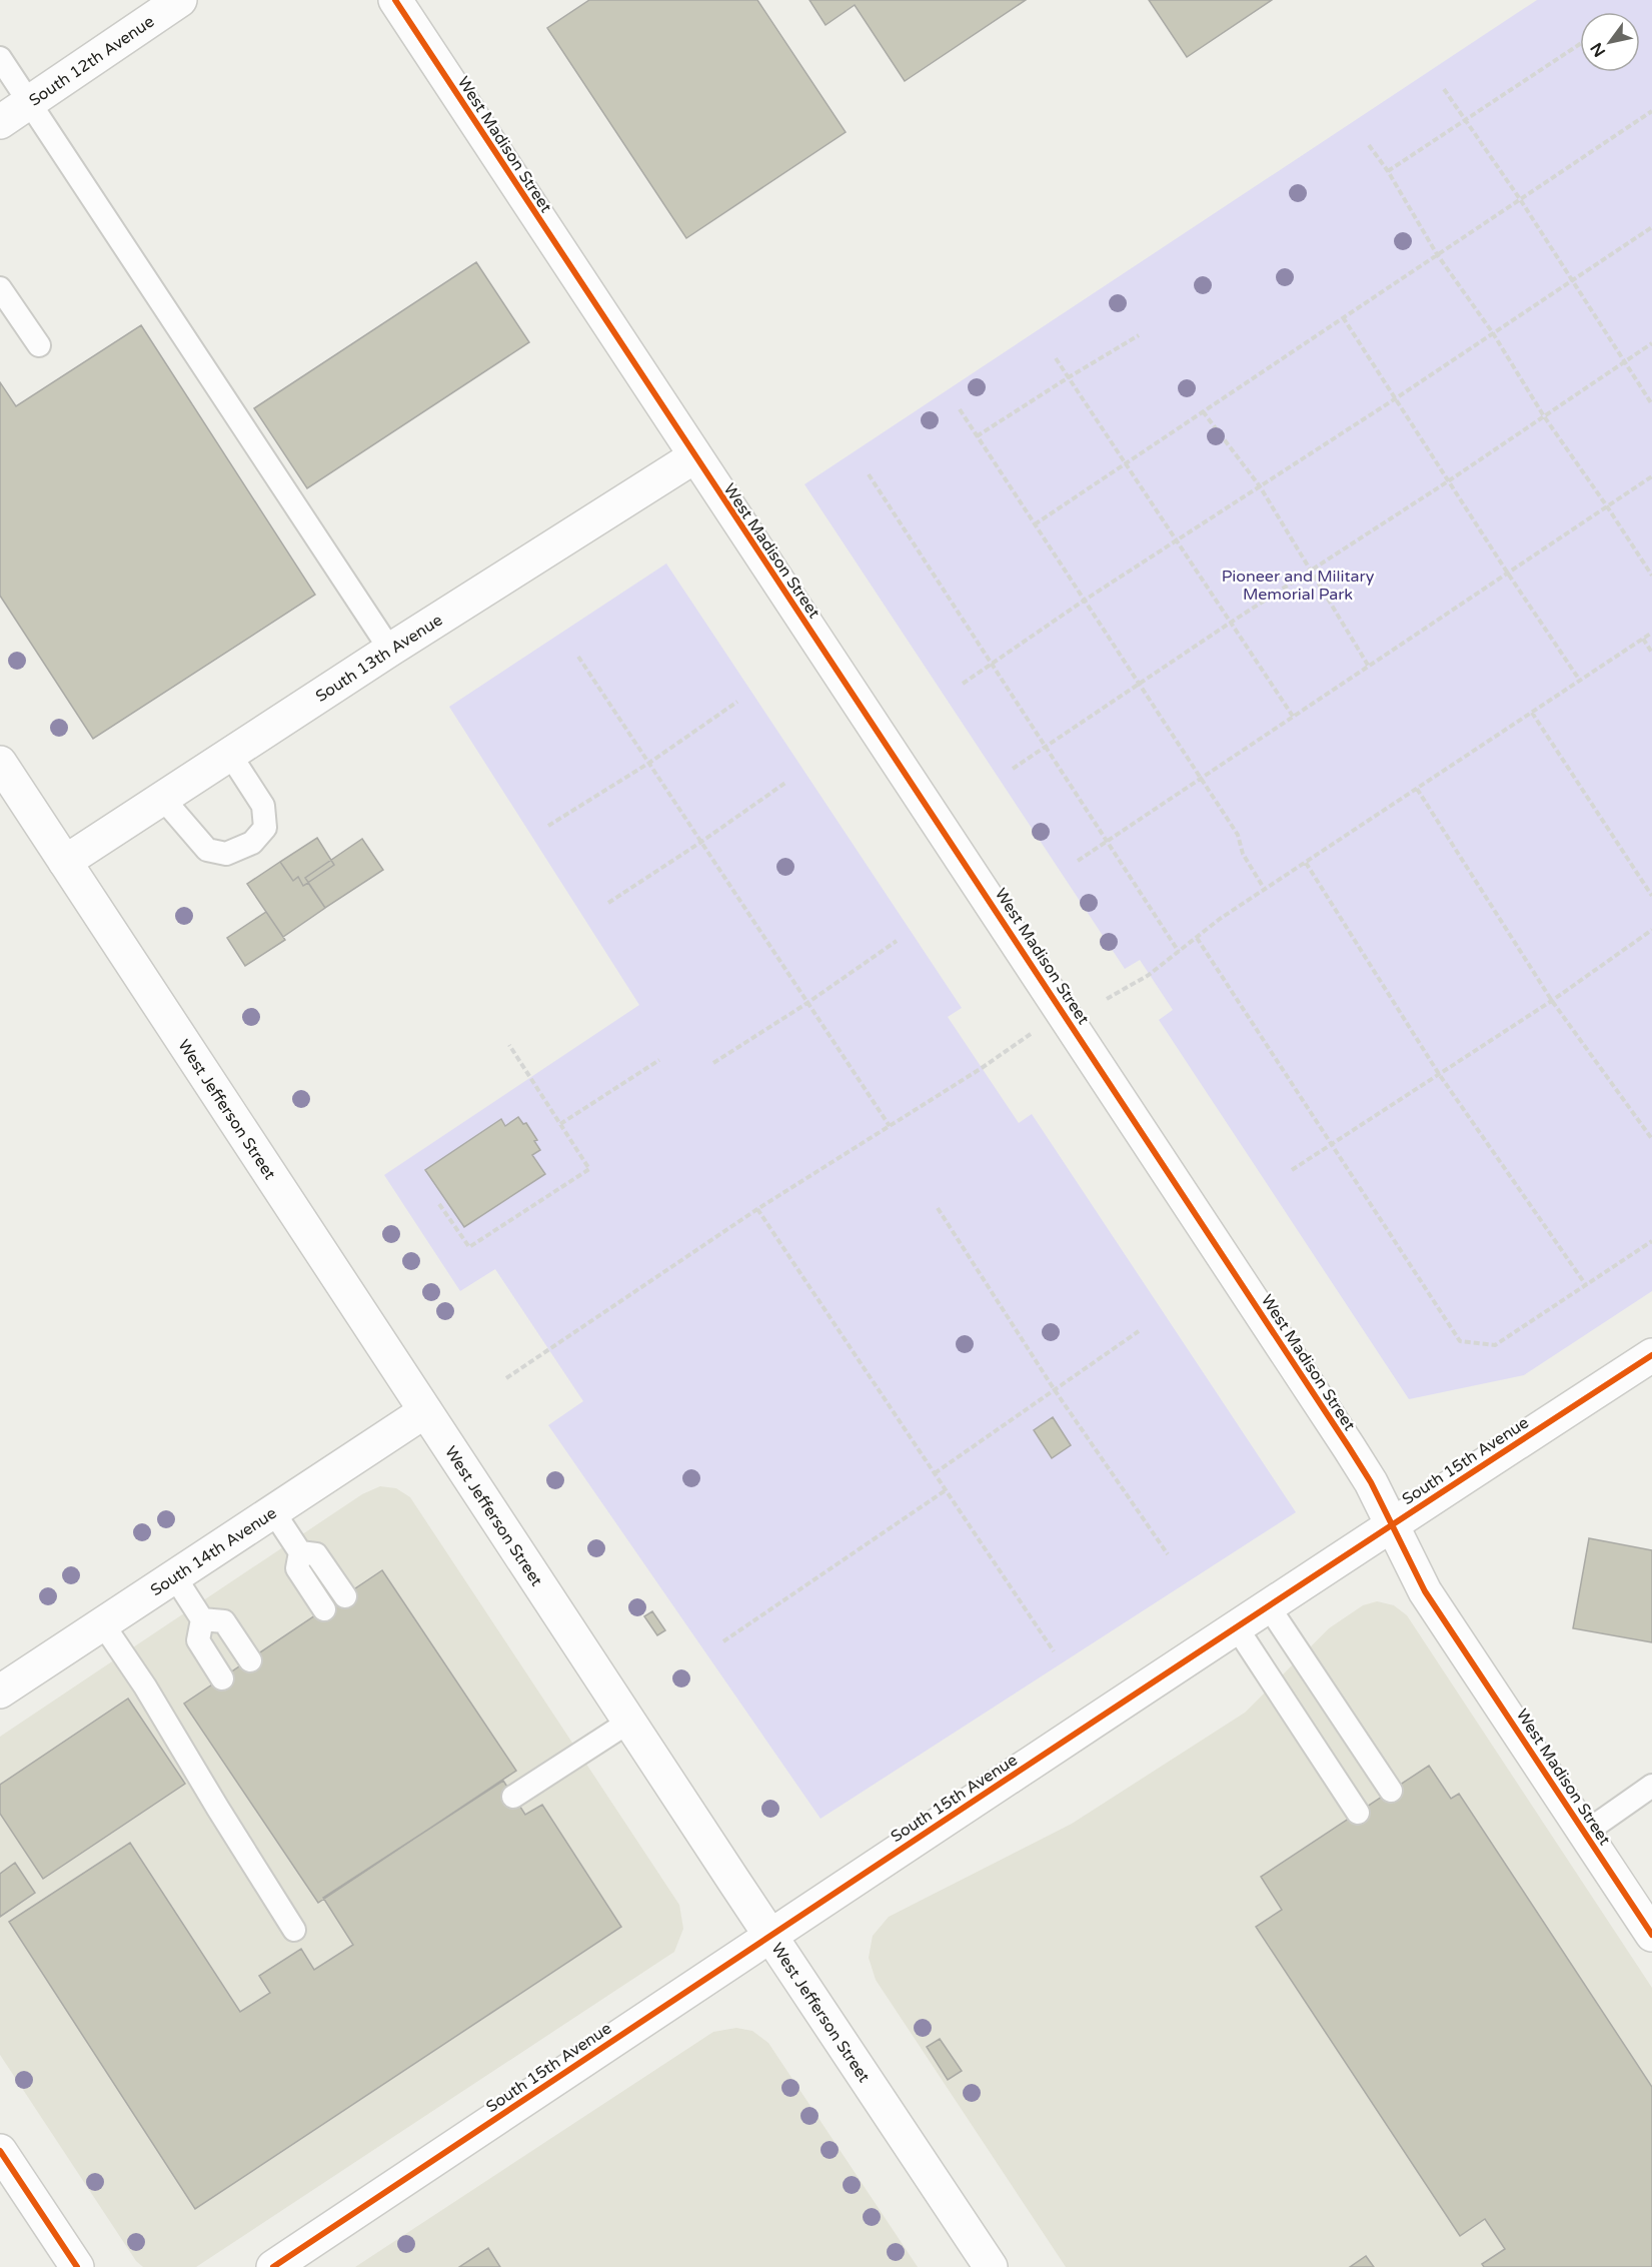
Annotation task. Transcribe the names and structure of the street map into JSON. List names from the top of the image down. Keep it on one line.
{"streets":{"street":["South 12th Avenue","West Madison Street","South 13th Avenue","West Jefferson Street","South 15th Avenue","South 14th Avenue"]},"crossings":[["West Madison Street","South 13th Avenue"],["West Madison Street","South 15th Avenue"],["South 13th Avenue","West Jefferson Street"],["West Jefferson Street","South 15th Avenue"],["West Jefferson Street","South 14th Avenue"]],"parks":["Pioneer and Military Memorial Park"],"north":"bottom left"}
